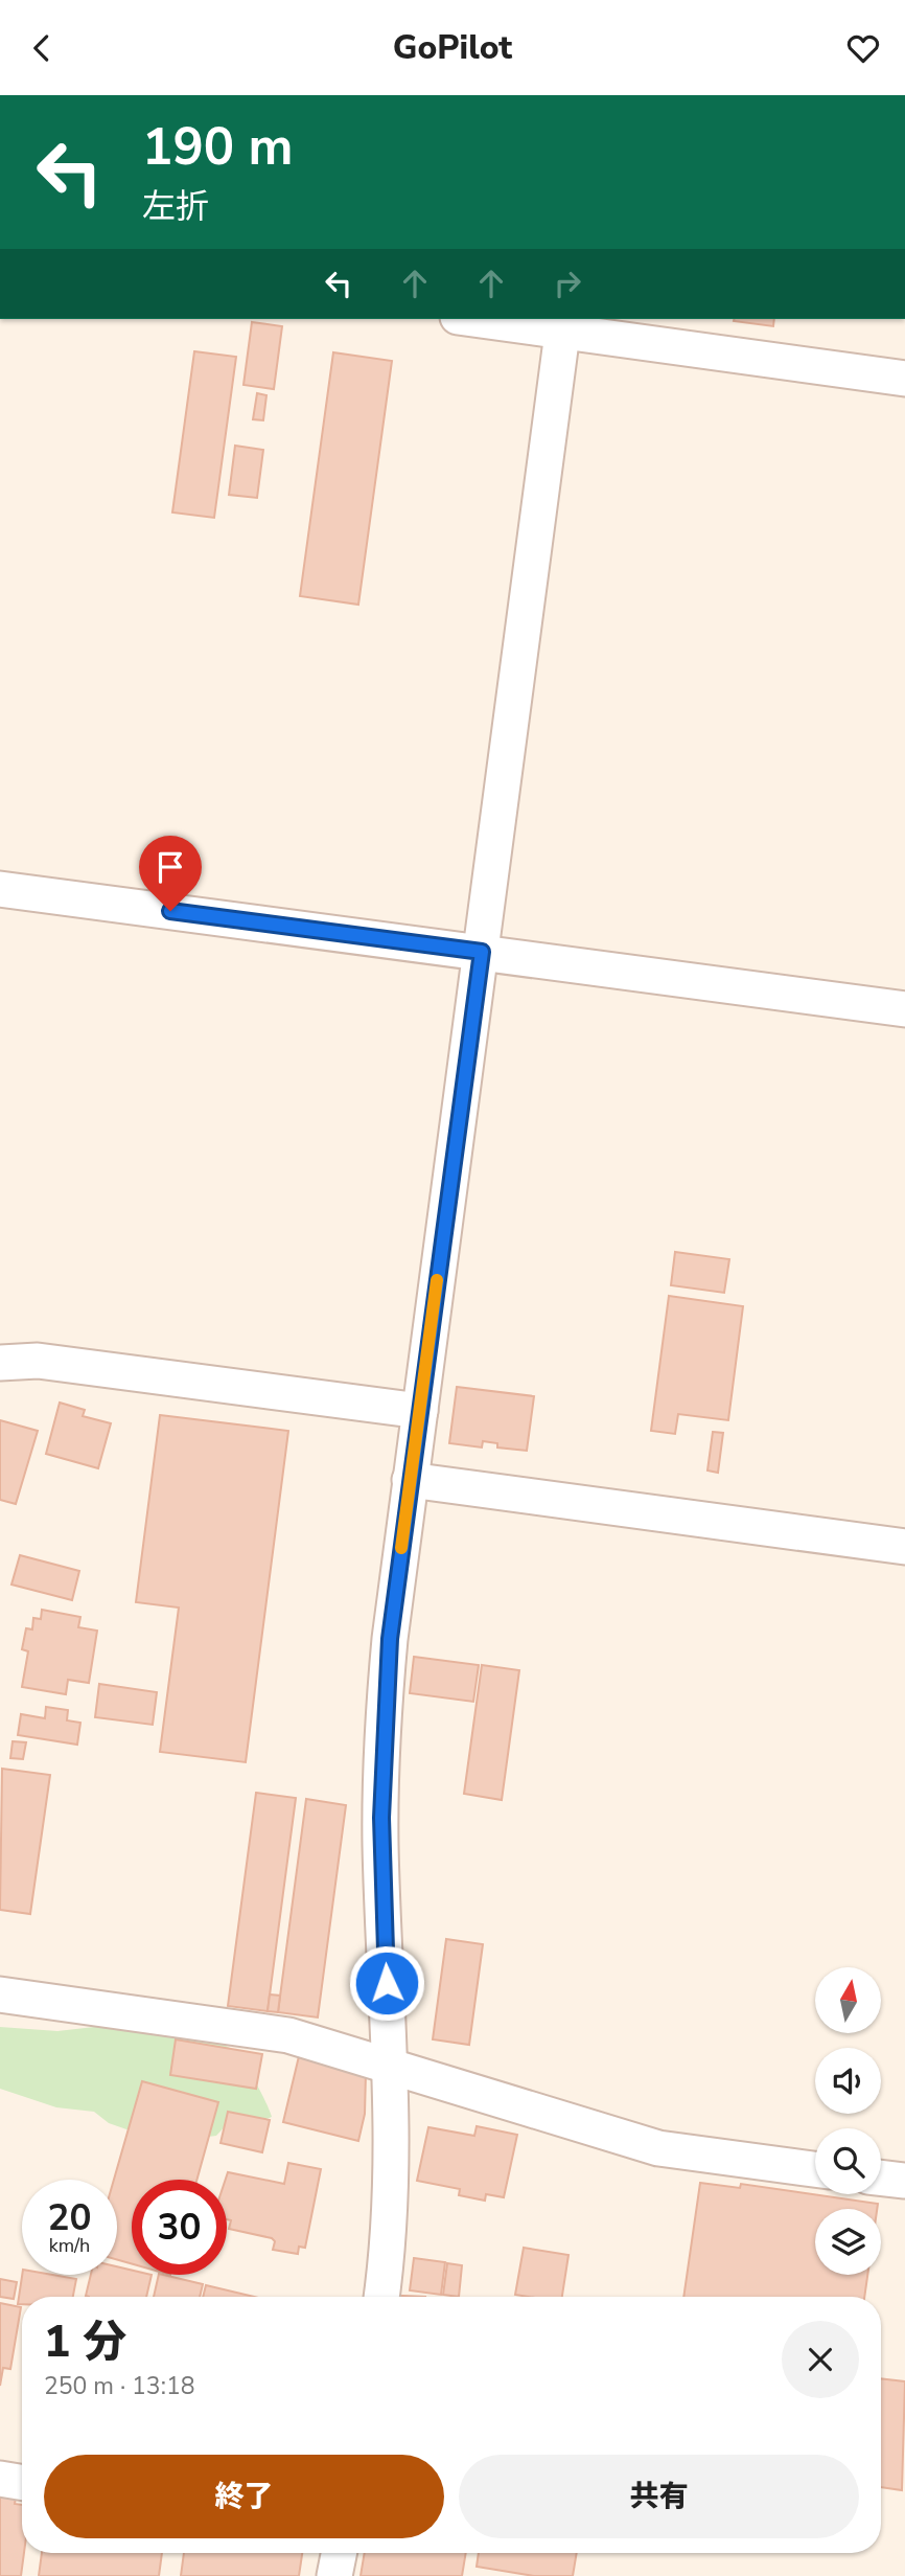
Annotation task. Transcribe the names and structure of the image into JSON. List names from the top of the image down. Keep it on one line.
{"north":"top","page":{"header":"GoPilot","turn":["190 m","左折"],"speed":"20 km/h","limit":"30","heading":["1 分","250 m · 13:18"],"buttons":["終了","共有"]}}
